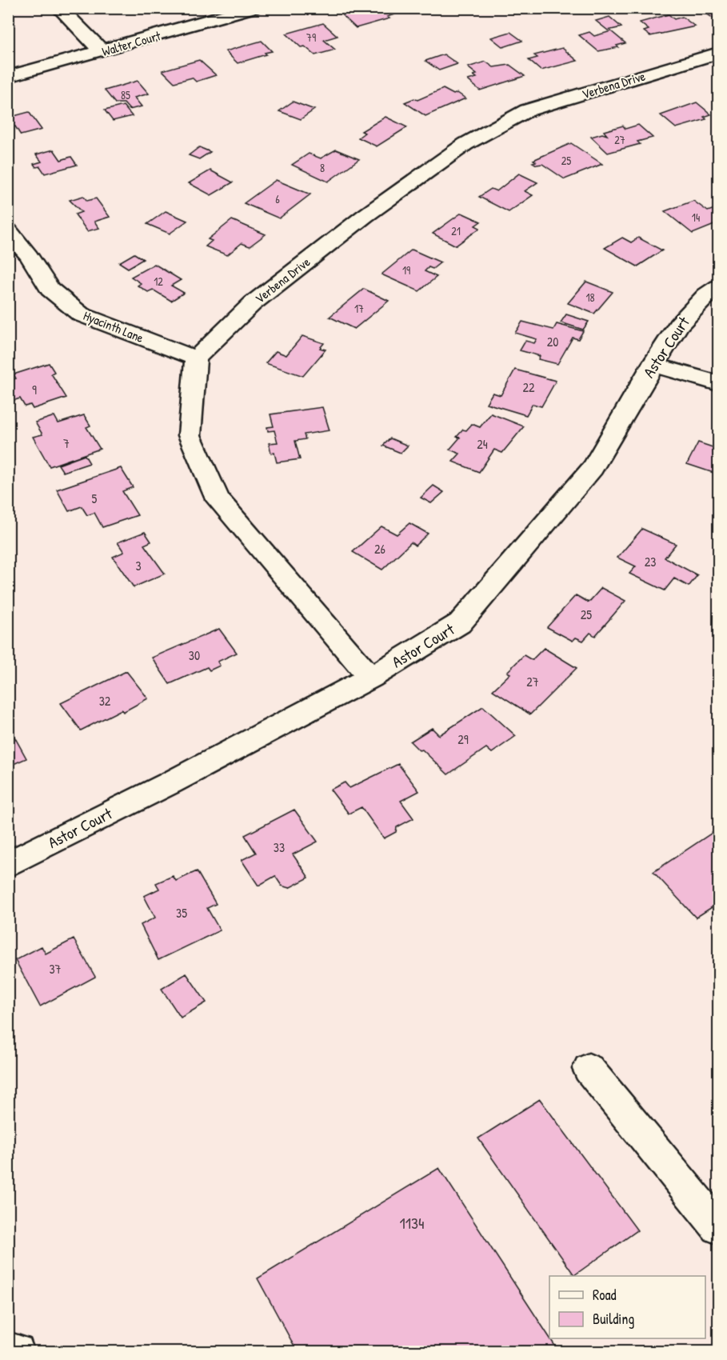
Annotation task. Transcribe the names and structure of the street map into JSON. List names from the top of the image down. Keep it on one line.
{"streets":{"street":["Walter Court","Verbena Drive","Hyacinth Lane","Astor Court"]},"crossings":[["Verbena Drive","Hyacinth Lane"]],"house_numbers":["79","85","27","25","8","6","14","21","19","12","18","17","20","22","9","7","24","5","26","23","3","25","30","27","32","29","33","35","37","1134"],"legend":["Road","Building"]}
